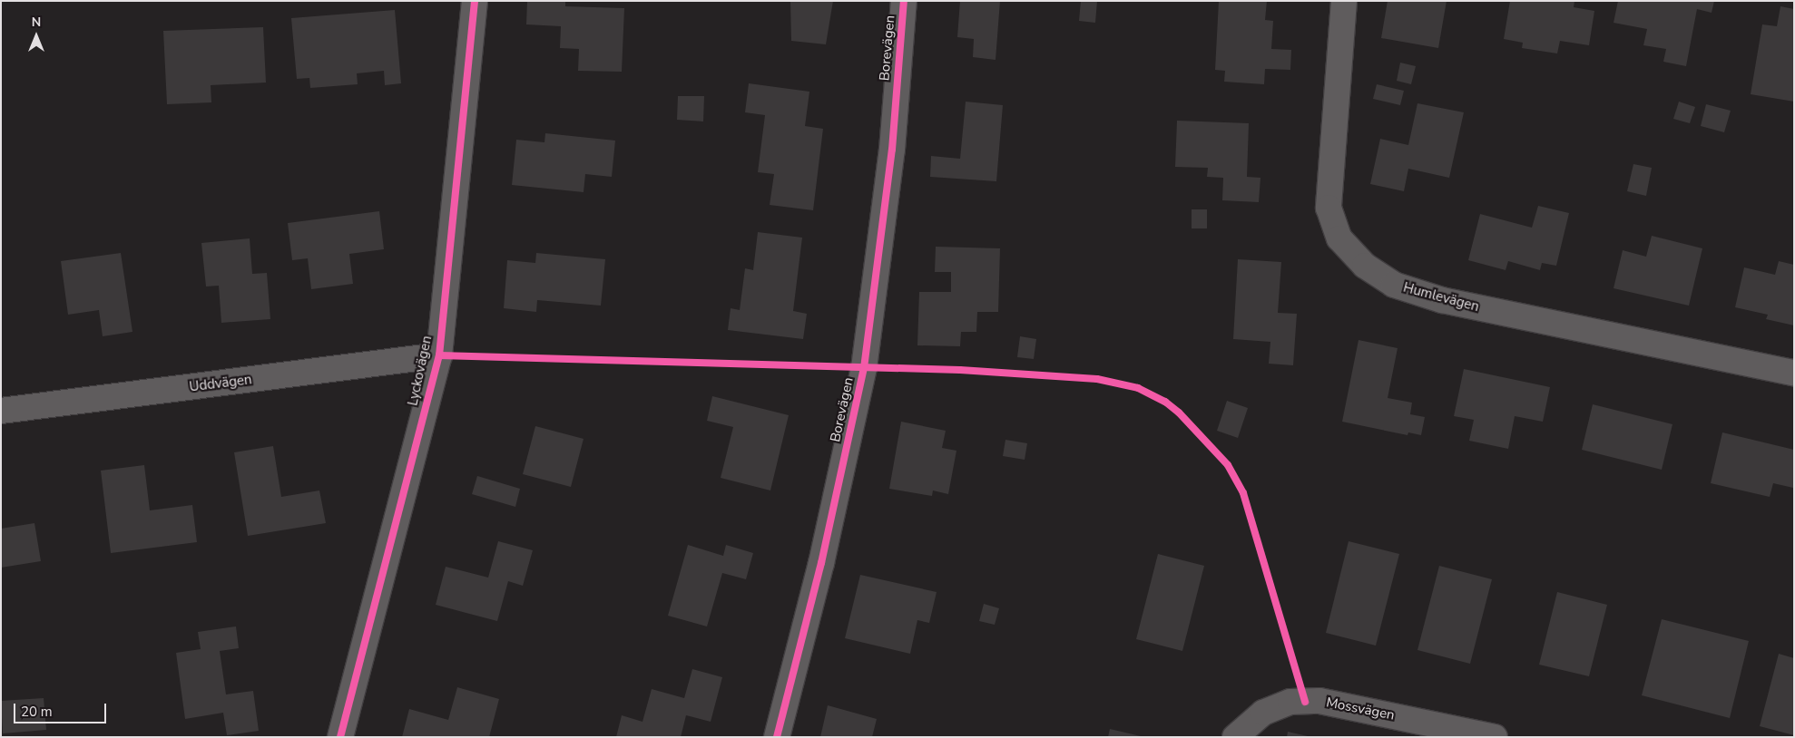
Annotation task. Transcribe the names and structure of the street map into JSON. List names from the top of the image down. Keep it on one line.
{"streets":{"street":["Borevägen","Humlevägen","Lyckovägen","Uddvägen","Mossvägen"]},"crossings":[["Lyckovägen","Uddvägen"]],"scale_bar":"20 m","north":"top"}
